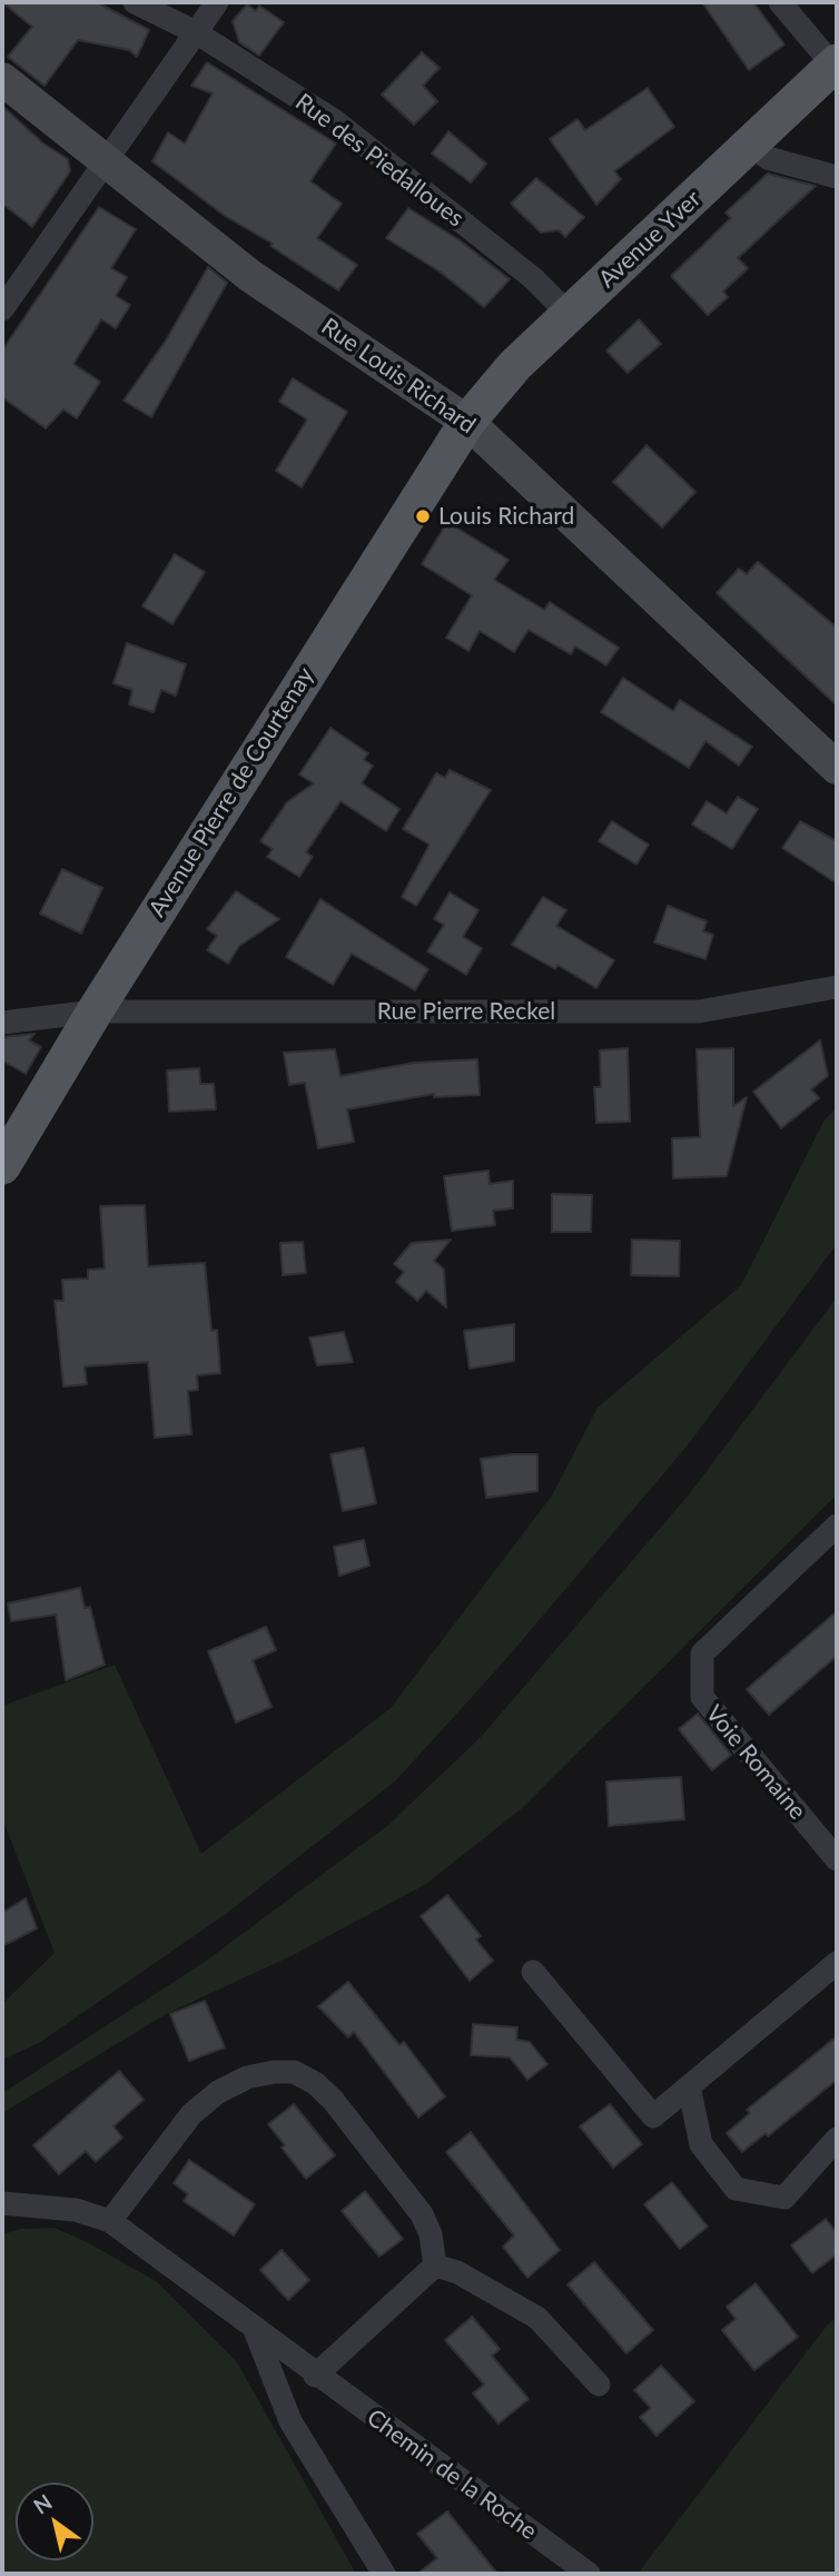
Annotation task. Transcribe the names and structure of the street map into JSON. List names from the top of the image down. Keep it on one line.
{"streets":{"main road":["Avenue Yver","Rue Louis Richard","Avenue Pierre de Courtenay"],"street":["Rue des Piedalloues","Rue Pierre Reckel","Voie Romaine","Chemin de la Roche"]},"crossings":[["Rue des Piedalloues","Avenue Yver"],["Avenue Yver","Rue Louis Richard"],["Avenue Yver","Avenue Pierre de Courtenay"],["Rue Louis Richard","Avenue Pierre de Courtenay"],["Avenue Pierre de Courtenay","Rue Pierre Reckel"]],"places":["Louis Richard"],"north":"top left"}
